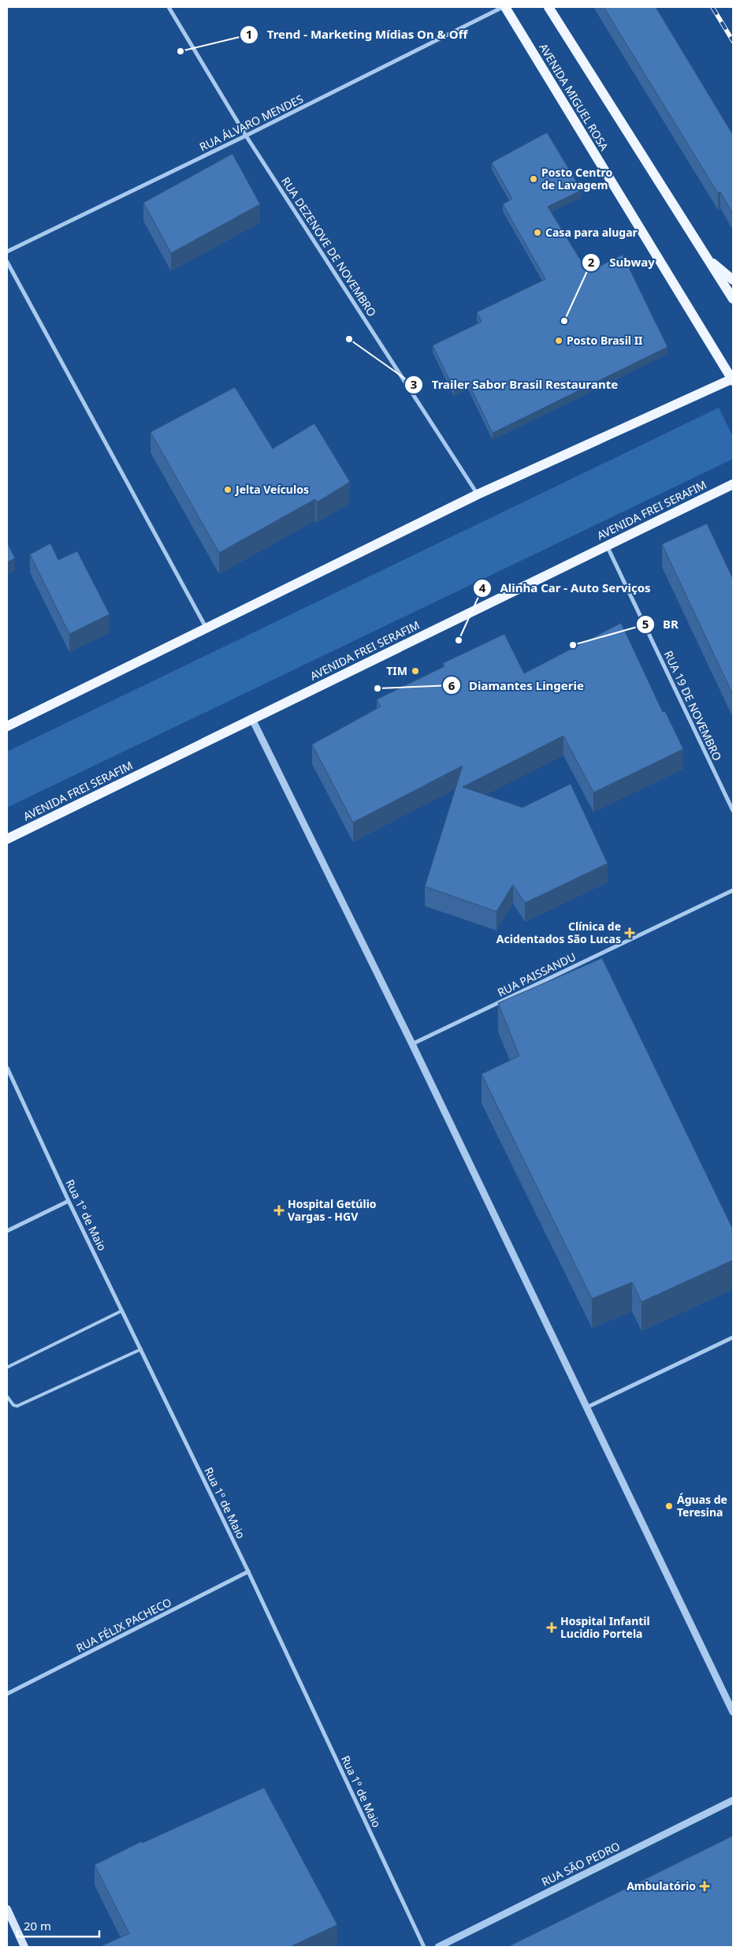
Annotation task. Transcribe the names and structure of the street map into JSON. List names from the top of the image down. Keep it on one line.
{"streets":{"main road":["AVENIDA MIGUEL ROSA","AVENIDA FREI SERAFIM"],"street":["RUA ÁLVARO MENDES","RUA DEZENOVE DE NOVEMBRO","RUA 19 DE NOVEMBRO","RUA PAISSANDU","Rua 1º de Maio","RUA FÉLIX PACHECO","RUA SÃO PEDRO"]},"crossings":[["AVENIDA MIGUEL ROSA","RUA ÁLVARO MENDES"],["RUA ÁLVARO MENDES","RUA DEZENOVE DE NOVEMBRO"],["AVENIDA FREI SERAFIM","RUA 19 DE NOVEMBRO"],["Rua 1º de Maio","RUA FÉLIX PACHECO"]],"places":{"other":["Trend - Marketing Mídias On & Off","Posto Centro de Lavagem","Casa para alugar","Subway","Trailer Sabor Brasil Restaurante","Posto Brasil II","Jelta Veículos","Alinha Car - Auto Serviços","BR","TIM","Diamantes Lingerie","Águas de Teresina"],"health":["Clínica de Acidentados São Lucas","Hospital Getúlio Vargas - HGV","Hospital Infantil Lucidio Portela","Ambulatório"]},"scale_bar":"20 m"}
